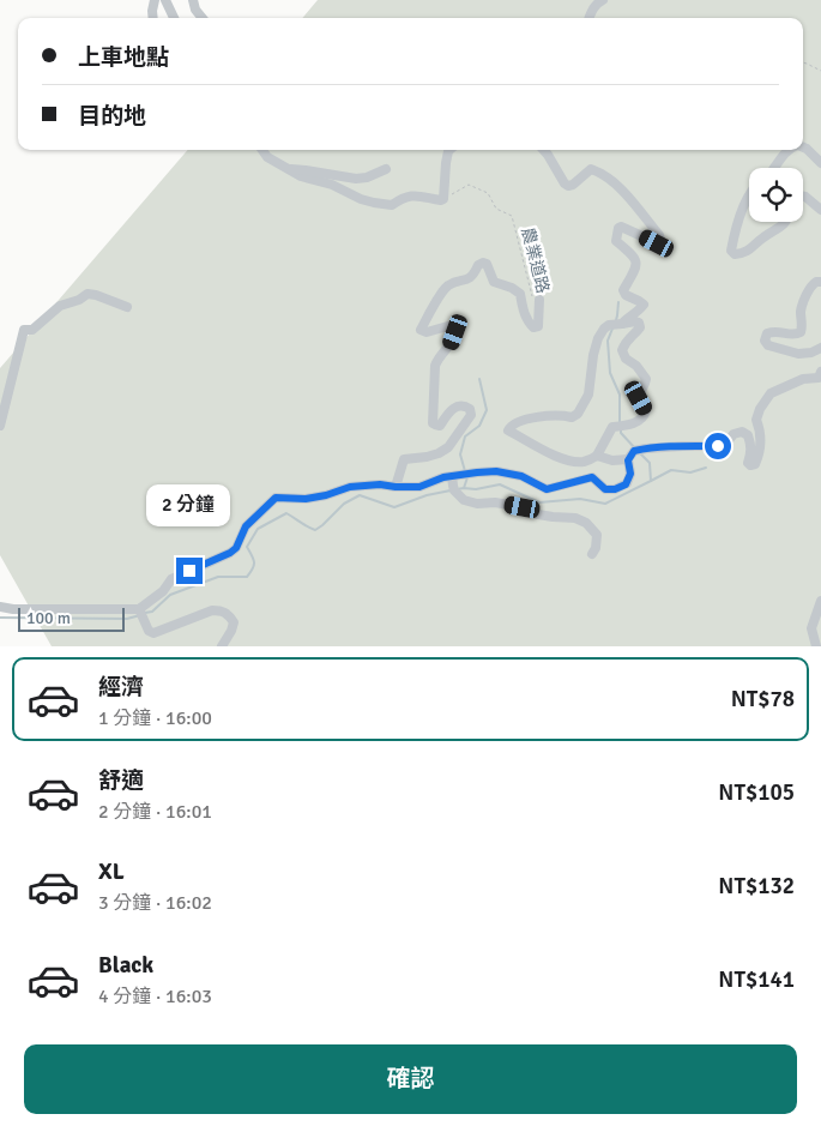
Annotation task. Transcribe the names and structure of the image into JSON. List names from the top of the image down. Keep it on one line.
{"streets":{"path":["農業道路"]},"scale_bar":"100 m","page":{"banner":["上車地點","目的地"],"bubble":"2 分鐘","scale":"100 m","list":[{"name":"經濟","note":"1 分鐘 · 16:00","value":"NT$78"},{"name":"舒適","note":"2 分鐘 · 16:01","value":"NT$105"},{"name":"XL","note":"3 分鐘 · 16:02","value":"NT$132"},{"name":"Black","note":"4 分鐘 · 16:03","value":"NT$141"}],"buttons":"確認"}}
